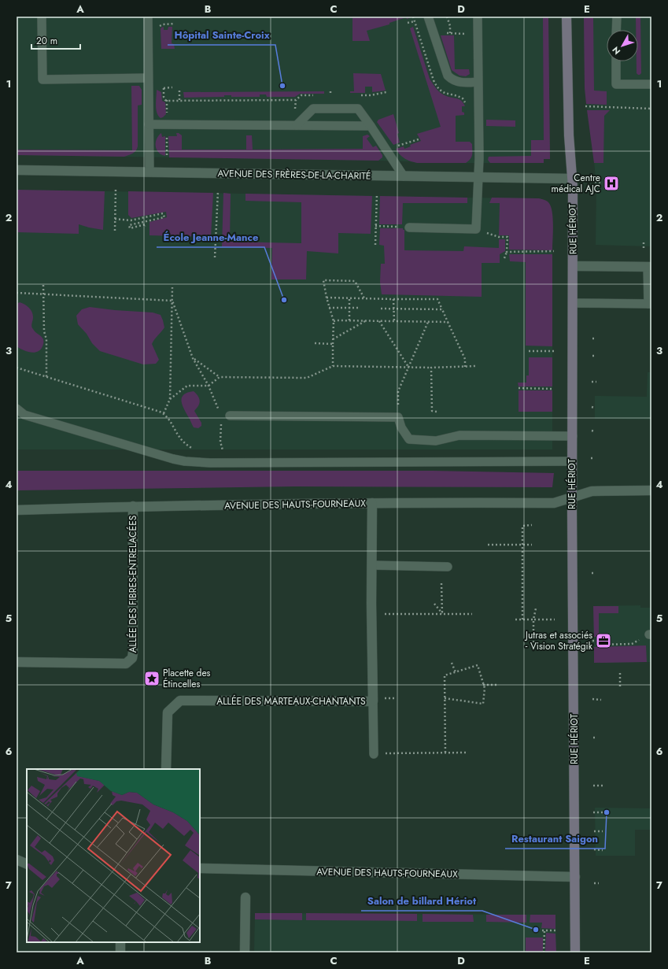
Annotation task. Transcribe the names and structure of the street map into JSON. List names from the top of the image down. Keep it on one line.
{"streets":{"street":["AVENUE DES FRÈRES-DE-LA-CHARITÉ","RUE HÉRIOT","AVENUE DES HAUTS-FOURNEAUX","ALLÉE DES FIBRES-ENTRELACÉES","ALLÉE DES MARTEAUX-CHANTANTS"]},"crossings":[["AVENUE DES FRÈRES-DE-LA-CHARITÉ","RUE HÉRIOT"],["RUE HÉRIOT","AVENUE DES HAUTS-FOURNEAUX"],["AVENUE DES HAUTS-FOURNEAUX","ALLÉE DES FIBRES-ENTRELACÉES"],["AVENUE DES HAUTS-FOURNEAUX","ALLÉE DES MARTEAUX-CHANTANTS"]],"places":{"other":["Hôpital Sainte-Croix","École Jeanne-Mance","Restaurant Saigon","Salon de billard Hériot"],"hospital":["Centre médical AJC"],"office":["Jutras et associés - Vision Stratégik"],"place":["Placette des Étincelles"]},"scale_bar":"20 m","north":"bottom left","grid":{"columns":["A","B","C","D","E"],"rows":["1","2","3","4","5","6","7"]}}
